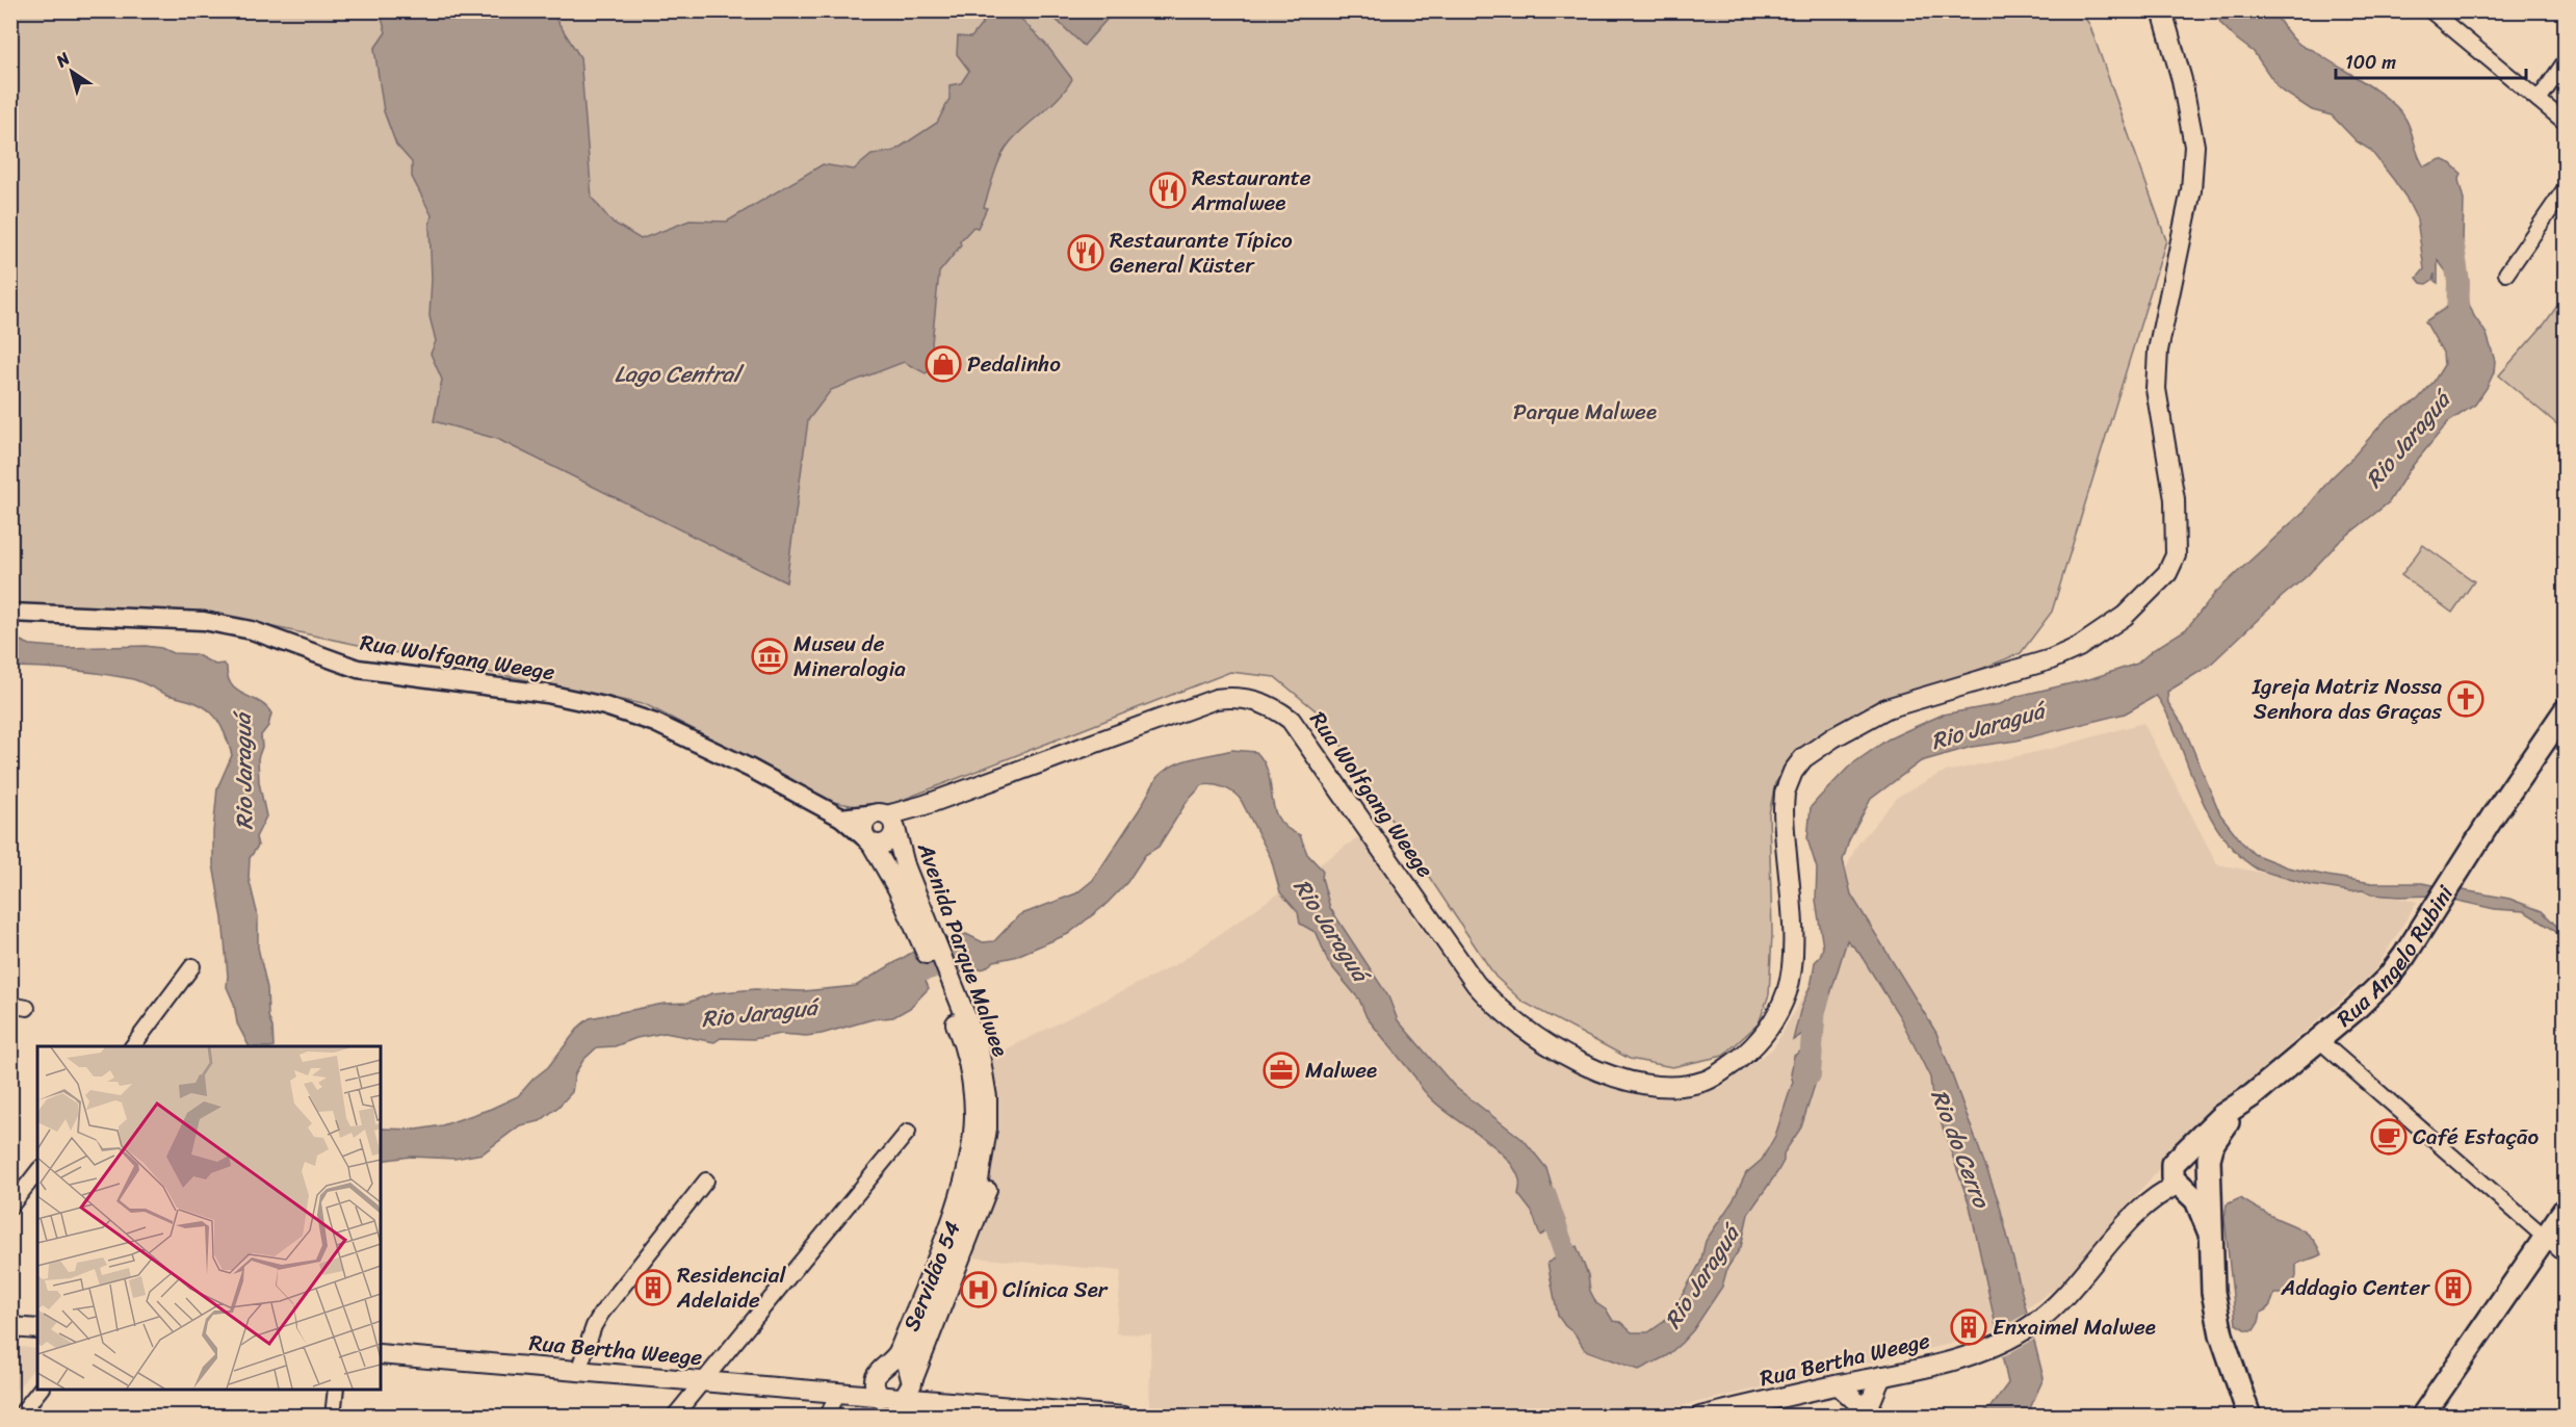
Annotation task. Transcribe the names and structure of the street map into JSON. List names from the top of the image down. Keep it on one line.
{"streets":{"main road":["Rua Wolfgang Weege","Avenida Parque Malwee","Rua Angelo Rubini","Rua Bertha Weege"],"street":["Servidão 54"]},"crossings":[["Rua Wolfgang Weege","Avenida Parque Malwee"],["Avenida Parque Malwee","Servidão 54"],["Avenida Parque Malwee","Rua Bertha Weege"],["Rua Angelo Rubini","Rua Bertha Weege"],["Servidão 54","Rua Bertha Weege"]],"water":["Lago Central","Rio Jaraguá","Rio do Cerro"],"parks":["Parque Malwee"],"places":{"restaurant":["Restaurante Armalwee","Restaurante Típico General Küster"],"shop":["Pedalinho"],"museum":["Museu de Mineralogia"],"church":["Igreja Matriz Nossa Senhora das Graças"],"office":["Malwee"],"cafe":["Café Estação"],"building":["Residencial Adelaide","Addagio Center","Enxaimel Malwee"],"hospital":["Clínica Ser"]},"scale_bar":"100 m","north":"top left"}
